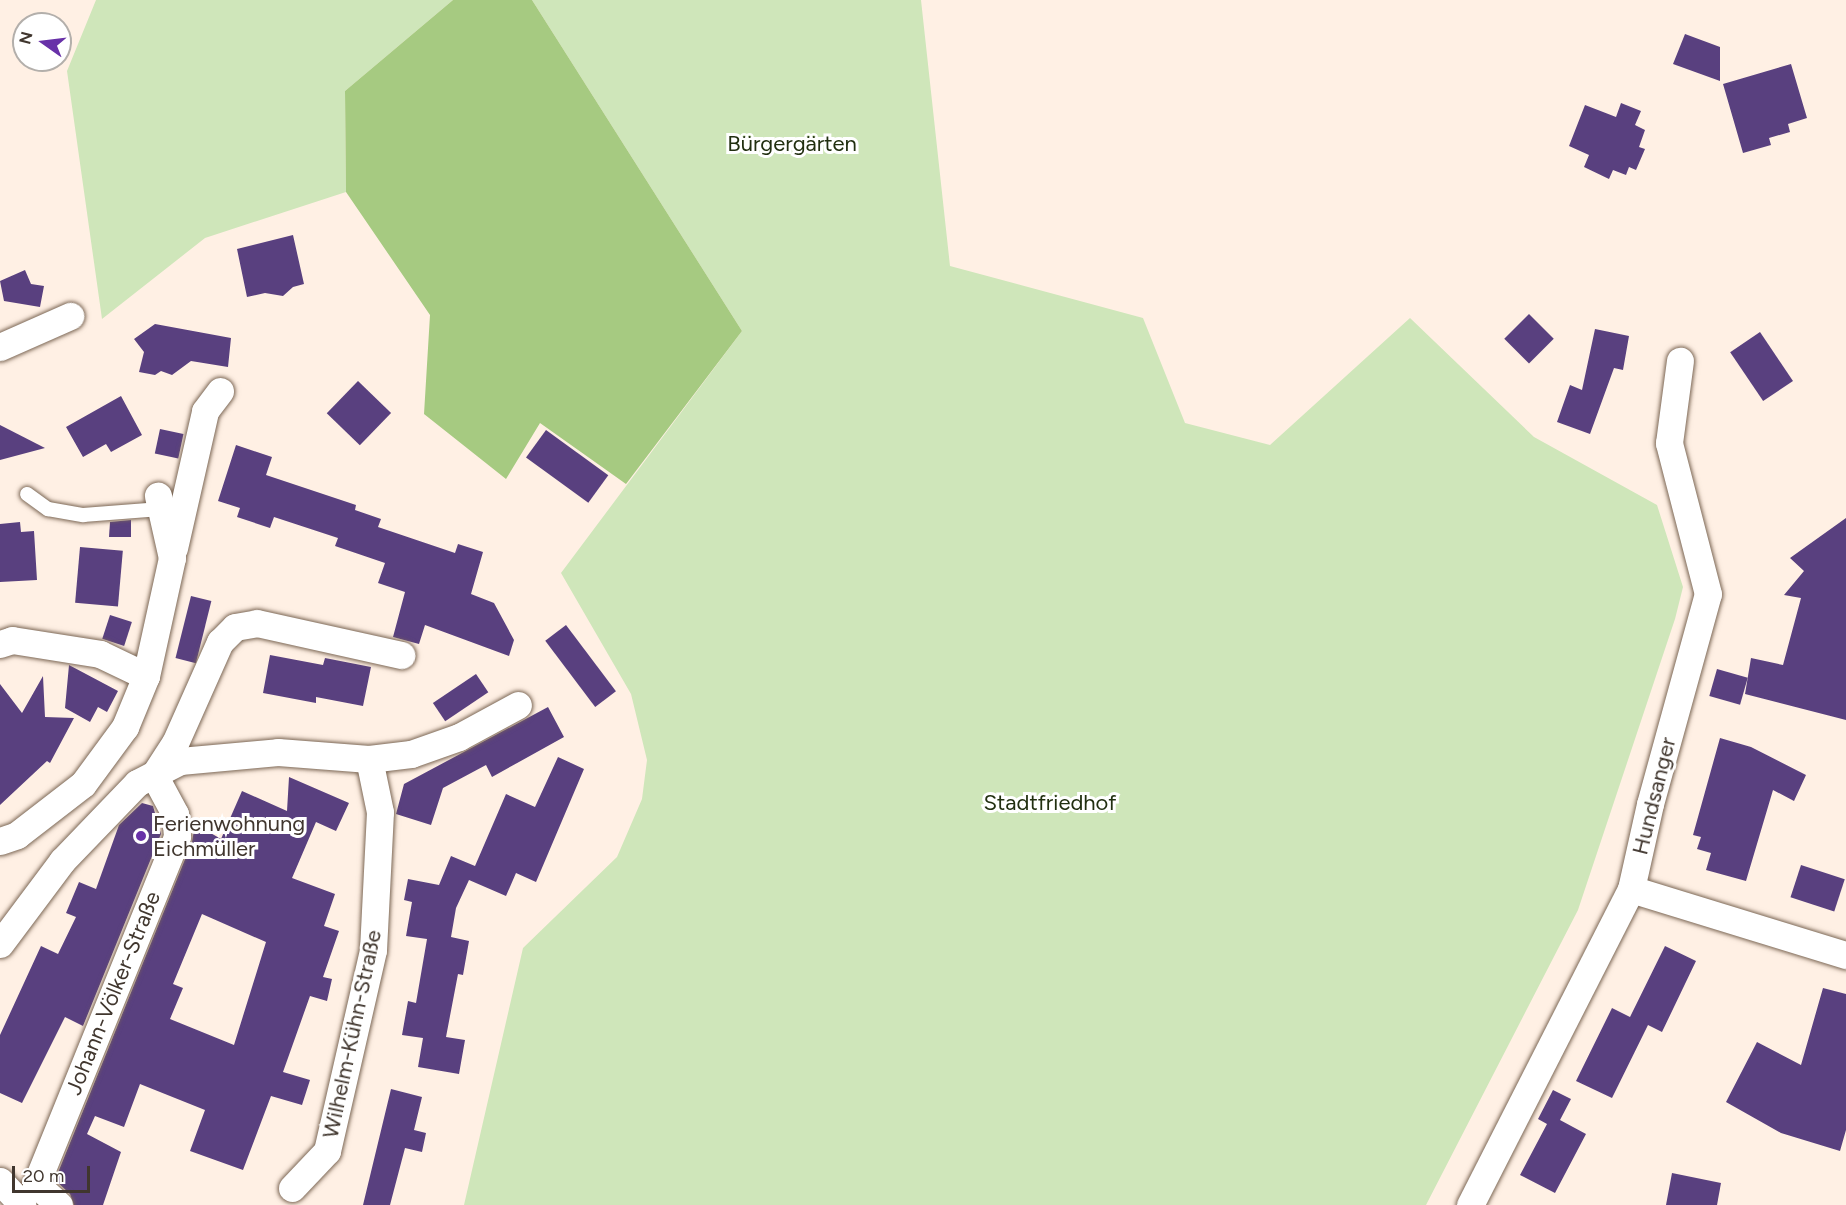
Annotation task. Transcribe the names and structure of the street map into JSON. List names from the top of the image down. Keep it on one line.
{"streets":{"street":["Hundsanger","Johann-Völker-Straße","Wilhelm-Kühn-Straße"]},"parks":["Bürgergärten","Stadtfriedhof"],"places":["Ferienwohnung Eichmüller"],"scale_bar":"20 m","north":"left"}
